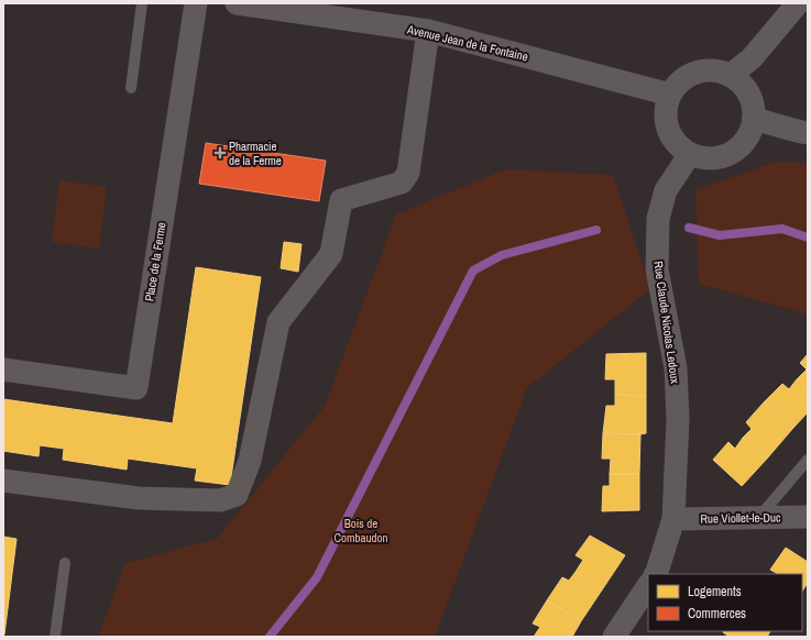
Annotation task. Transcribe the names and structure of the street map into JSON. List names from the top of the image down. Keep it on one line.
{"streets":{"street":["Avenue Jean de la Fontaine","Place de la Ferme","Rue Claude Nicolas Ledoux","Rue Viollet-le-Duc"]},"crossings":[["Avenue Jean de la Fontaine","Rue Claude Nicolas Ledoux"],["Rue Claude Nicolas Ledoux","Rue Viollet-le-Duc"]],"parks":["Bois de Combaudon"],"places":{"health":["Pharmacie de la Ferme"]},"legend":["Logements","Commerces"]}
